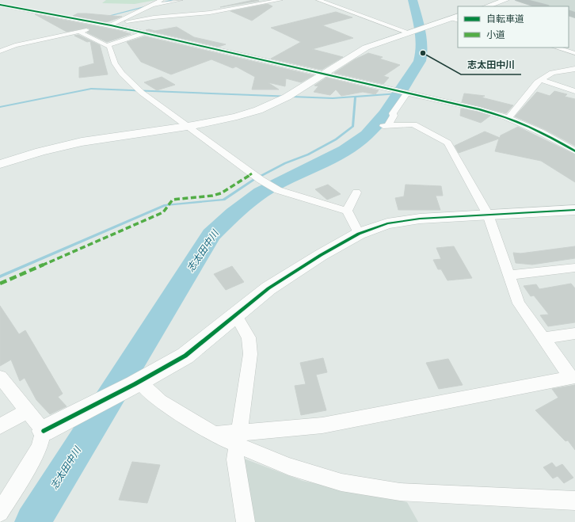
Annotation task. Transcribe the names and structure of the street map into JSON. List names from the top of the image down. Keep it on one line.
{"water":["志太田中川"],"places":["志太田中川"],"legend":["自転車道","小道"]}
